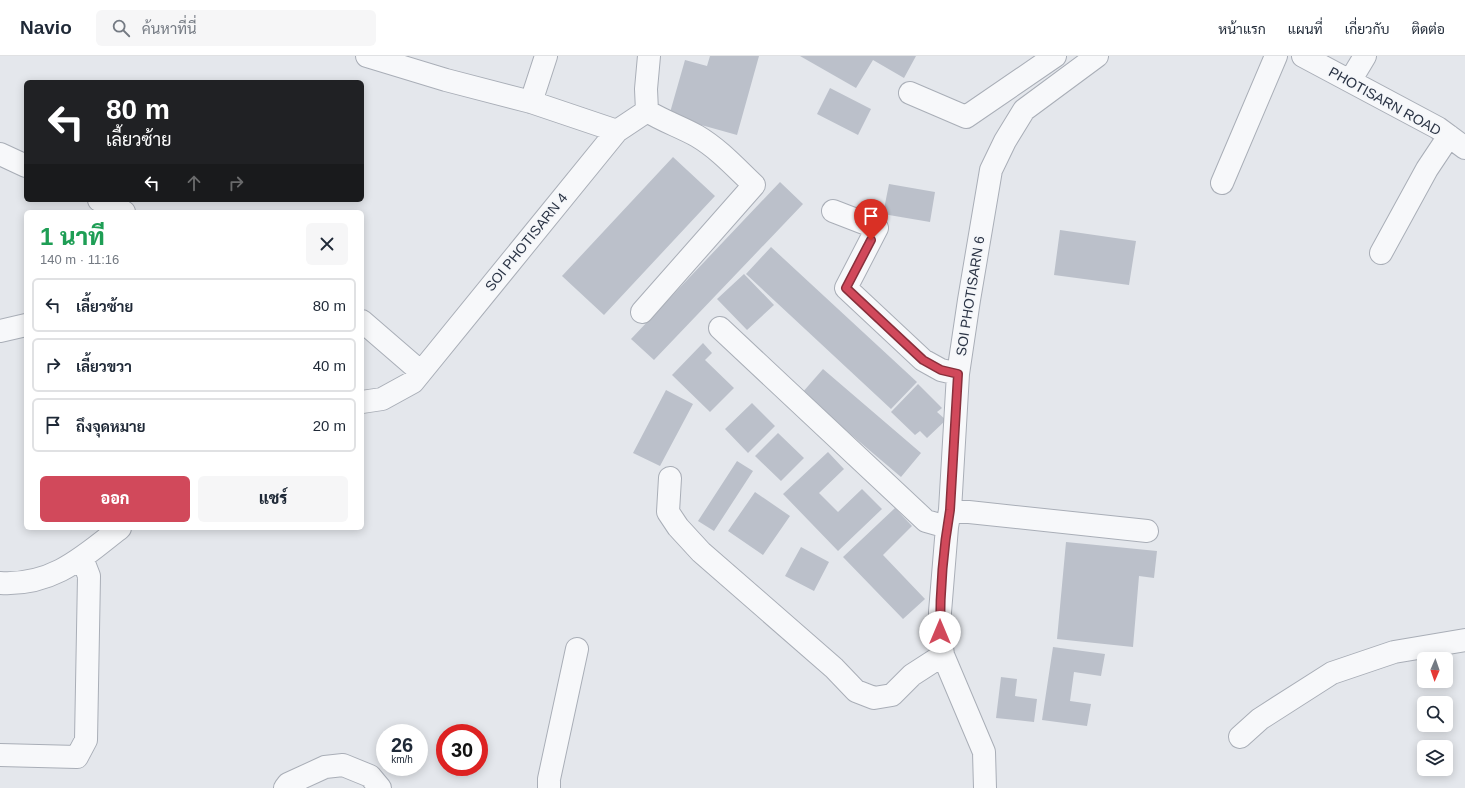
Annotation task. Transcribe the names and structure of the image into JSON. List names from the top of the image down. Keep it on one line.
{"streets":{"street":["PHOTISARN ROAD","SOI PHOTISARN 4","SOI PHOTISARN 6"]},"north":"bottom","page":{"header":"Navio","search":"ค้นหาที่นี่","nav":["หน้าแรก","แผนที่","เกี่ยวกับ","ติดต่อ"],"turn":["80 m","เลี้ยวซ้าย"],"heading":["1 นาที","140 m · 11:16"],"list":[{"name":"เลี้ยวซ้าย","value":"80 m"},{"name":"เลี้ยวขวา","value":"40 m"},{"name":"ถึงจุดหมาย","value":"20 m"}],"buttons":["ออก","แชร์"],"speed":"26 km/h","limit":"30"}}
